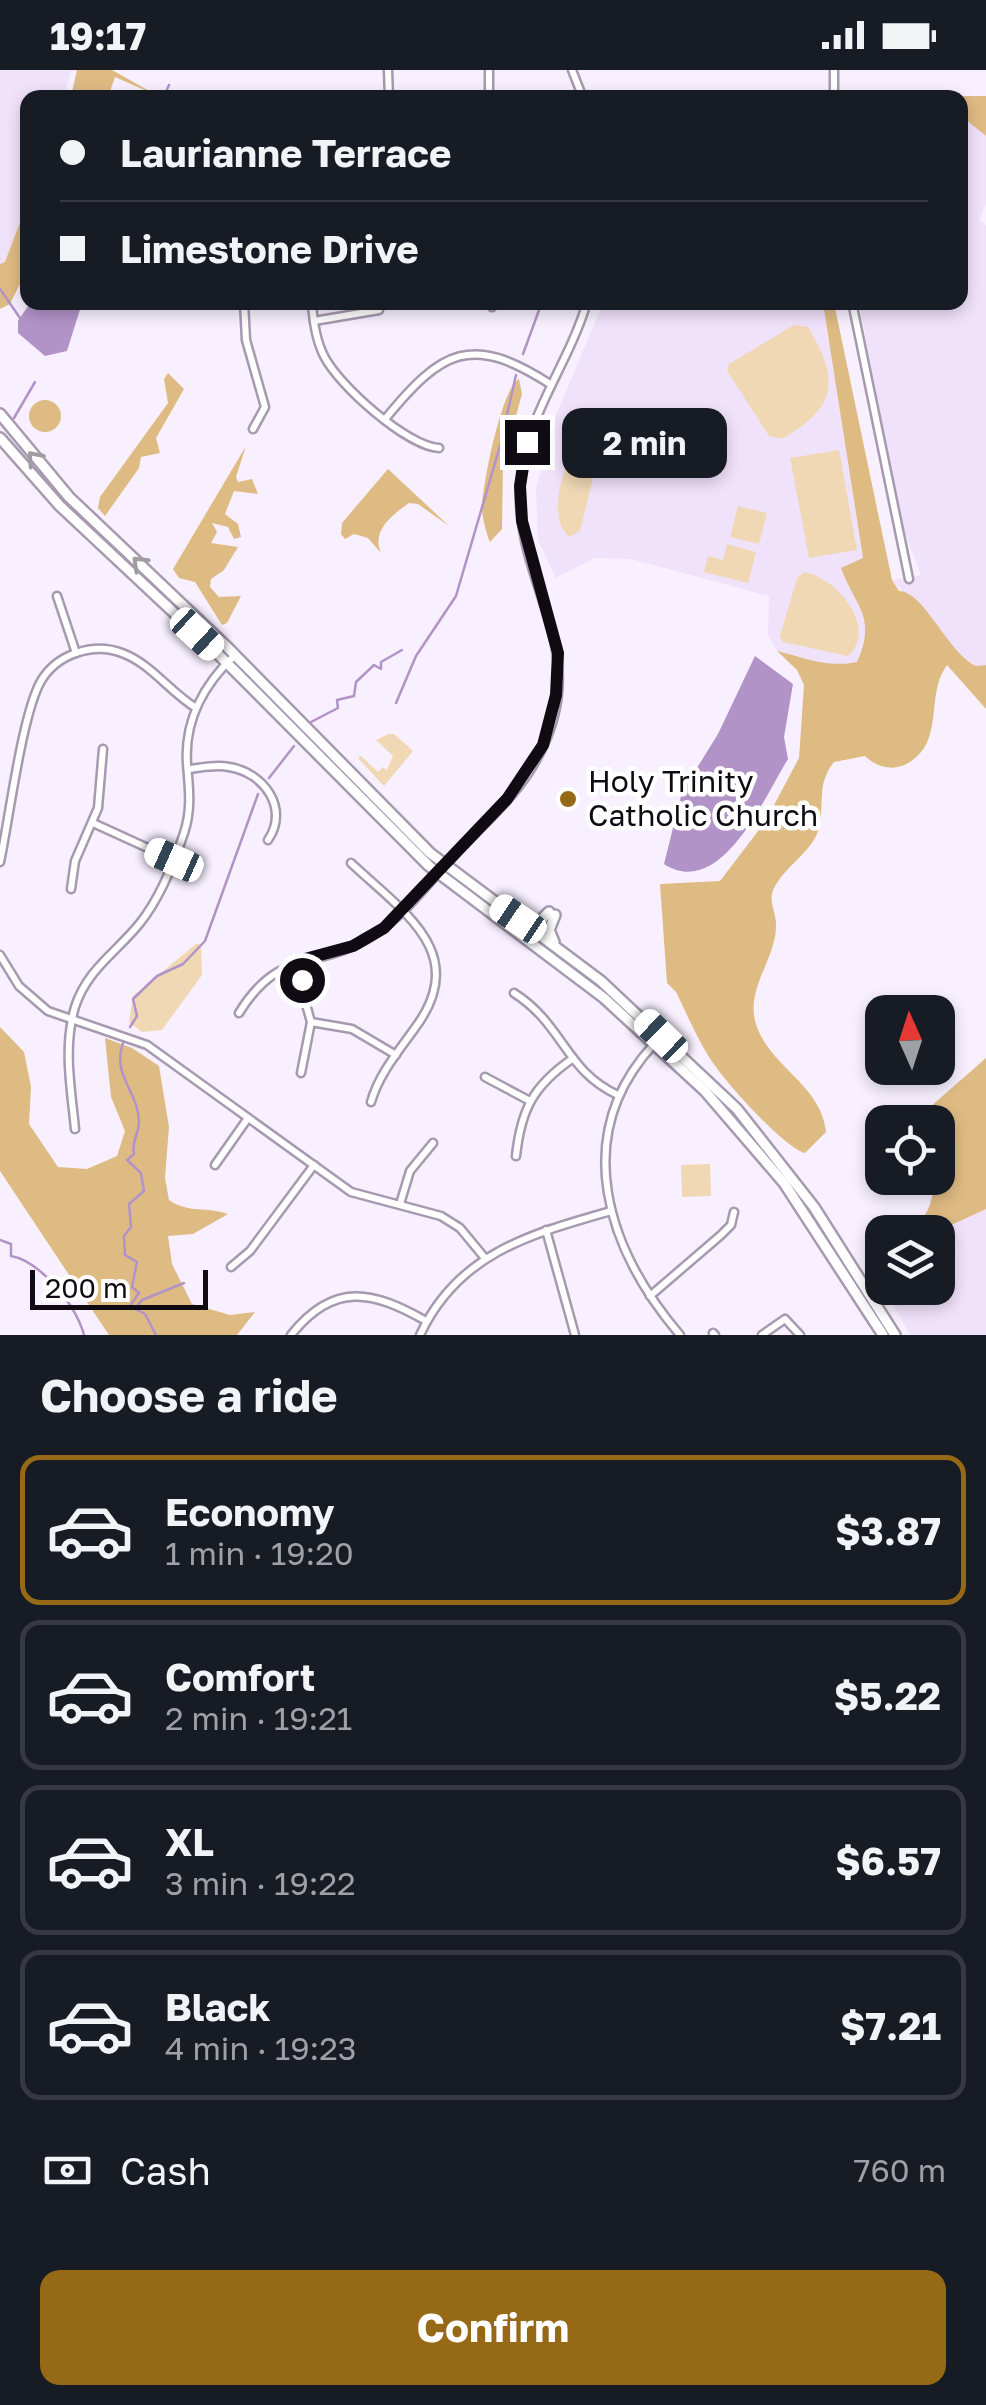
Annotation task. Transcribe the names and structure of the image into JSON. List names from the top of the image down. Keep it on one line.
{"places":["Holy Trinity Catholic Church"],"scale_bar":"200 m","north":"top","page":{"status":"19:17","banner":["Laurianne Terrace","Limestone Drive"],"bubble":"2 min","scale":"200 m","heading":"Choose a ride","list":[{"name":"Economy","note":"1 min · 19:20","value":"$3.87"},{"name":"Comfort","note":"2 min · 19:21","value":"$5.22"},{"name":"XL","note":"3 min · 19:22","value":"$6.57"},{"name":"Black","note":"4 min · 19:23","value":"$7.21"}],"pay":["Cash","760 m"],"buttons":"Confirm"}}
